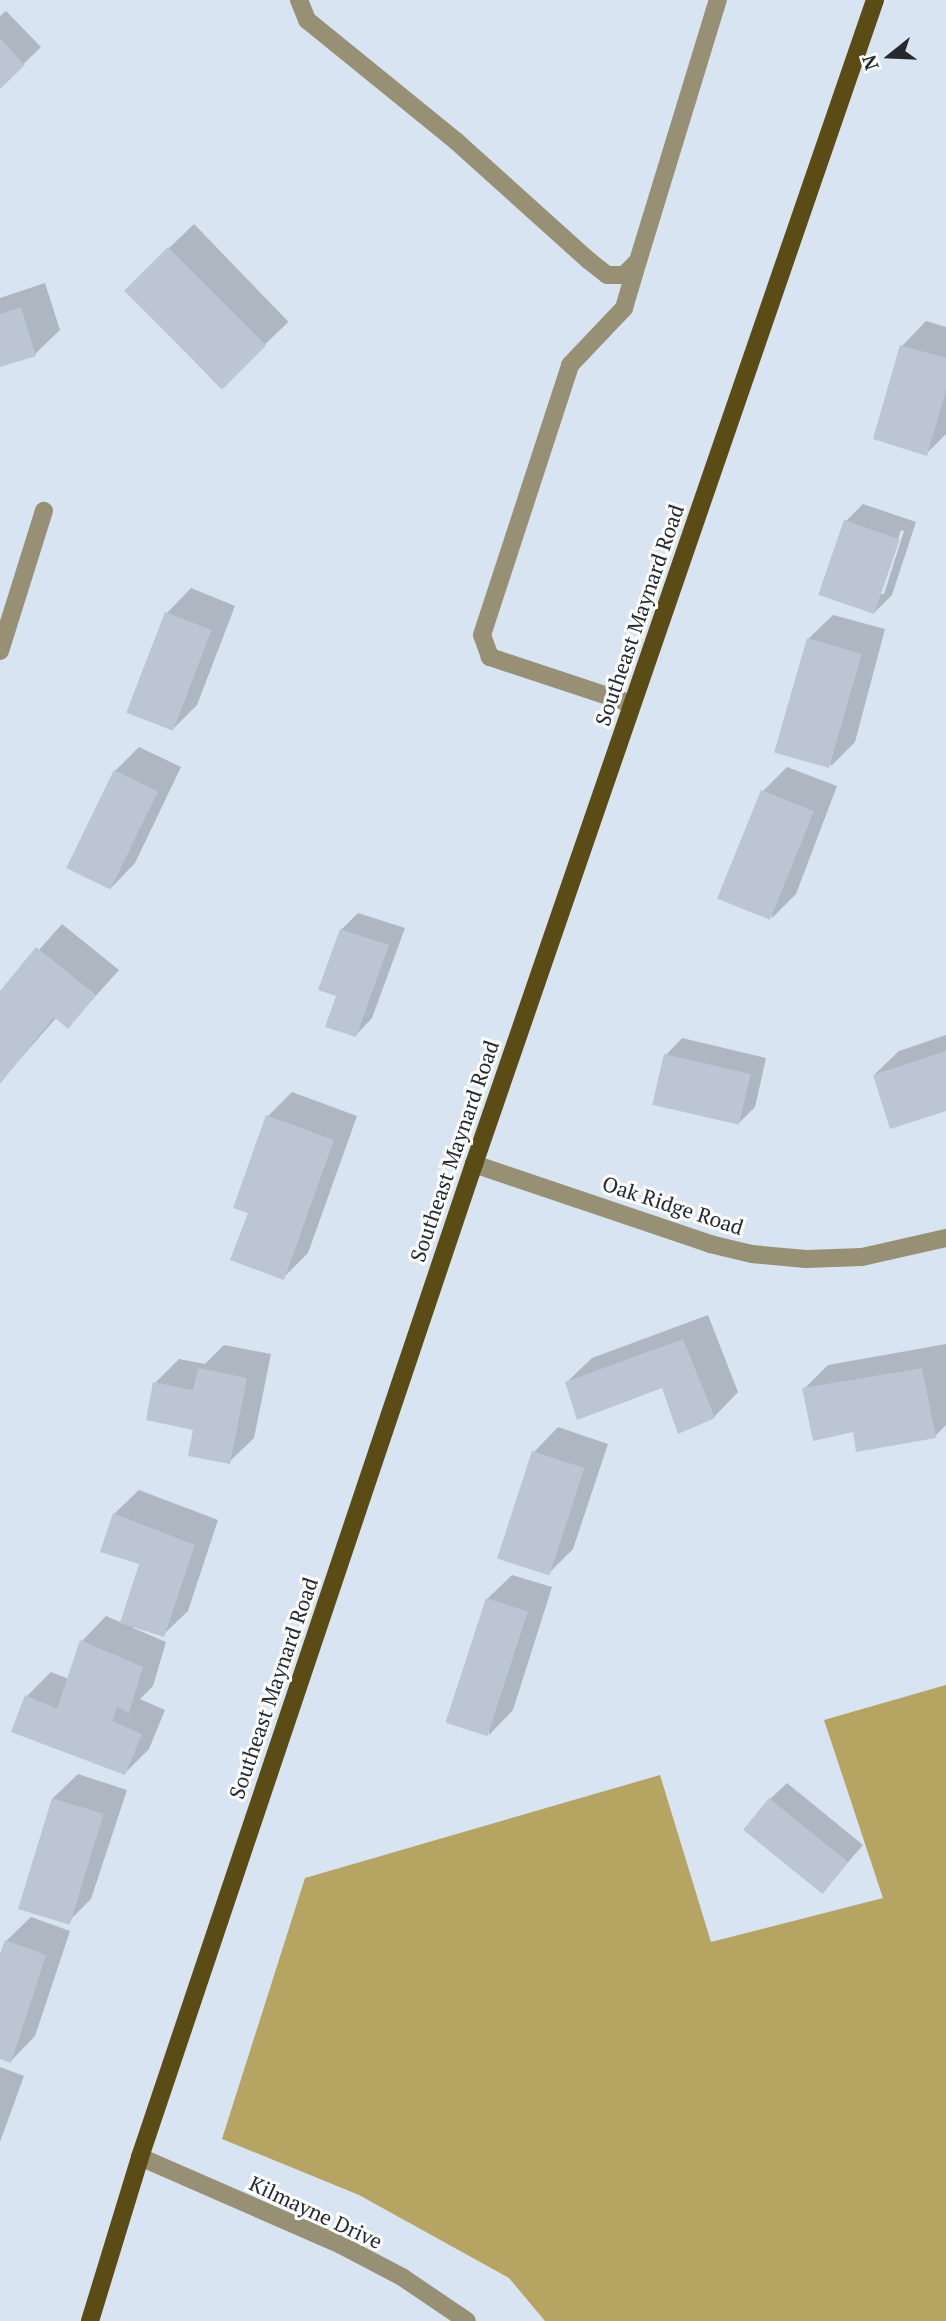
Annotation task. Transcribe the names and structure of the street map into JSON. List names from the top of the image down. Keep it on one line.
{"streets":{"main road":["Southeast Maynard Road"],"street":["Oak Ridge Road","Kilmayne Drive"]},"crossings":[["Southeast Maynard Road","Oak Ridge Road"],["Southeast Maynard Road","Kilmayne Drive"]],"north":"left"}
